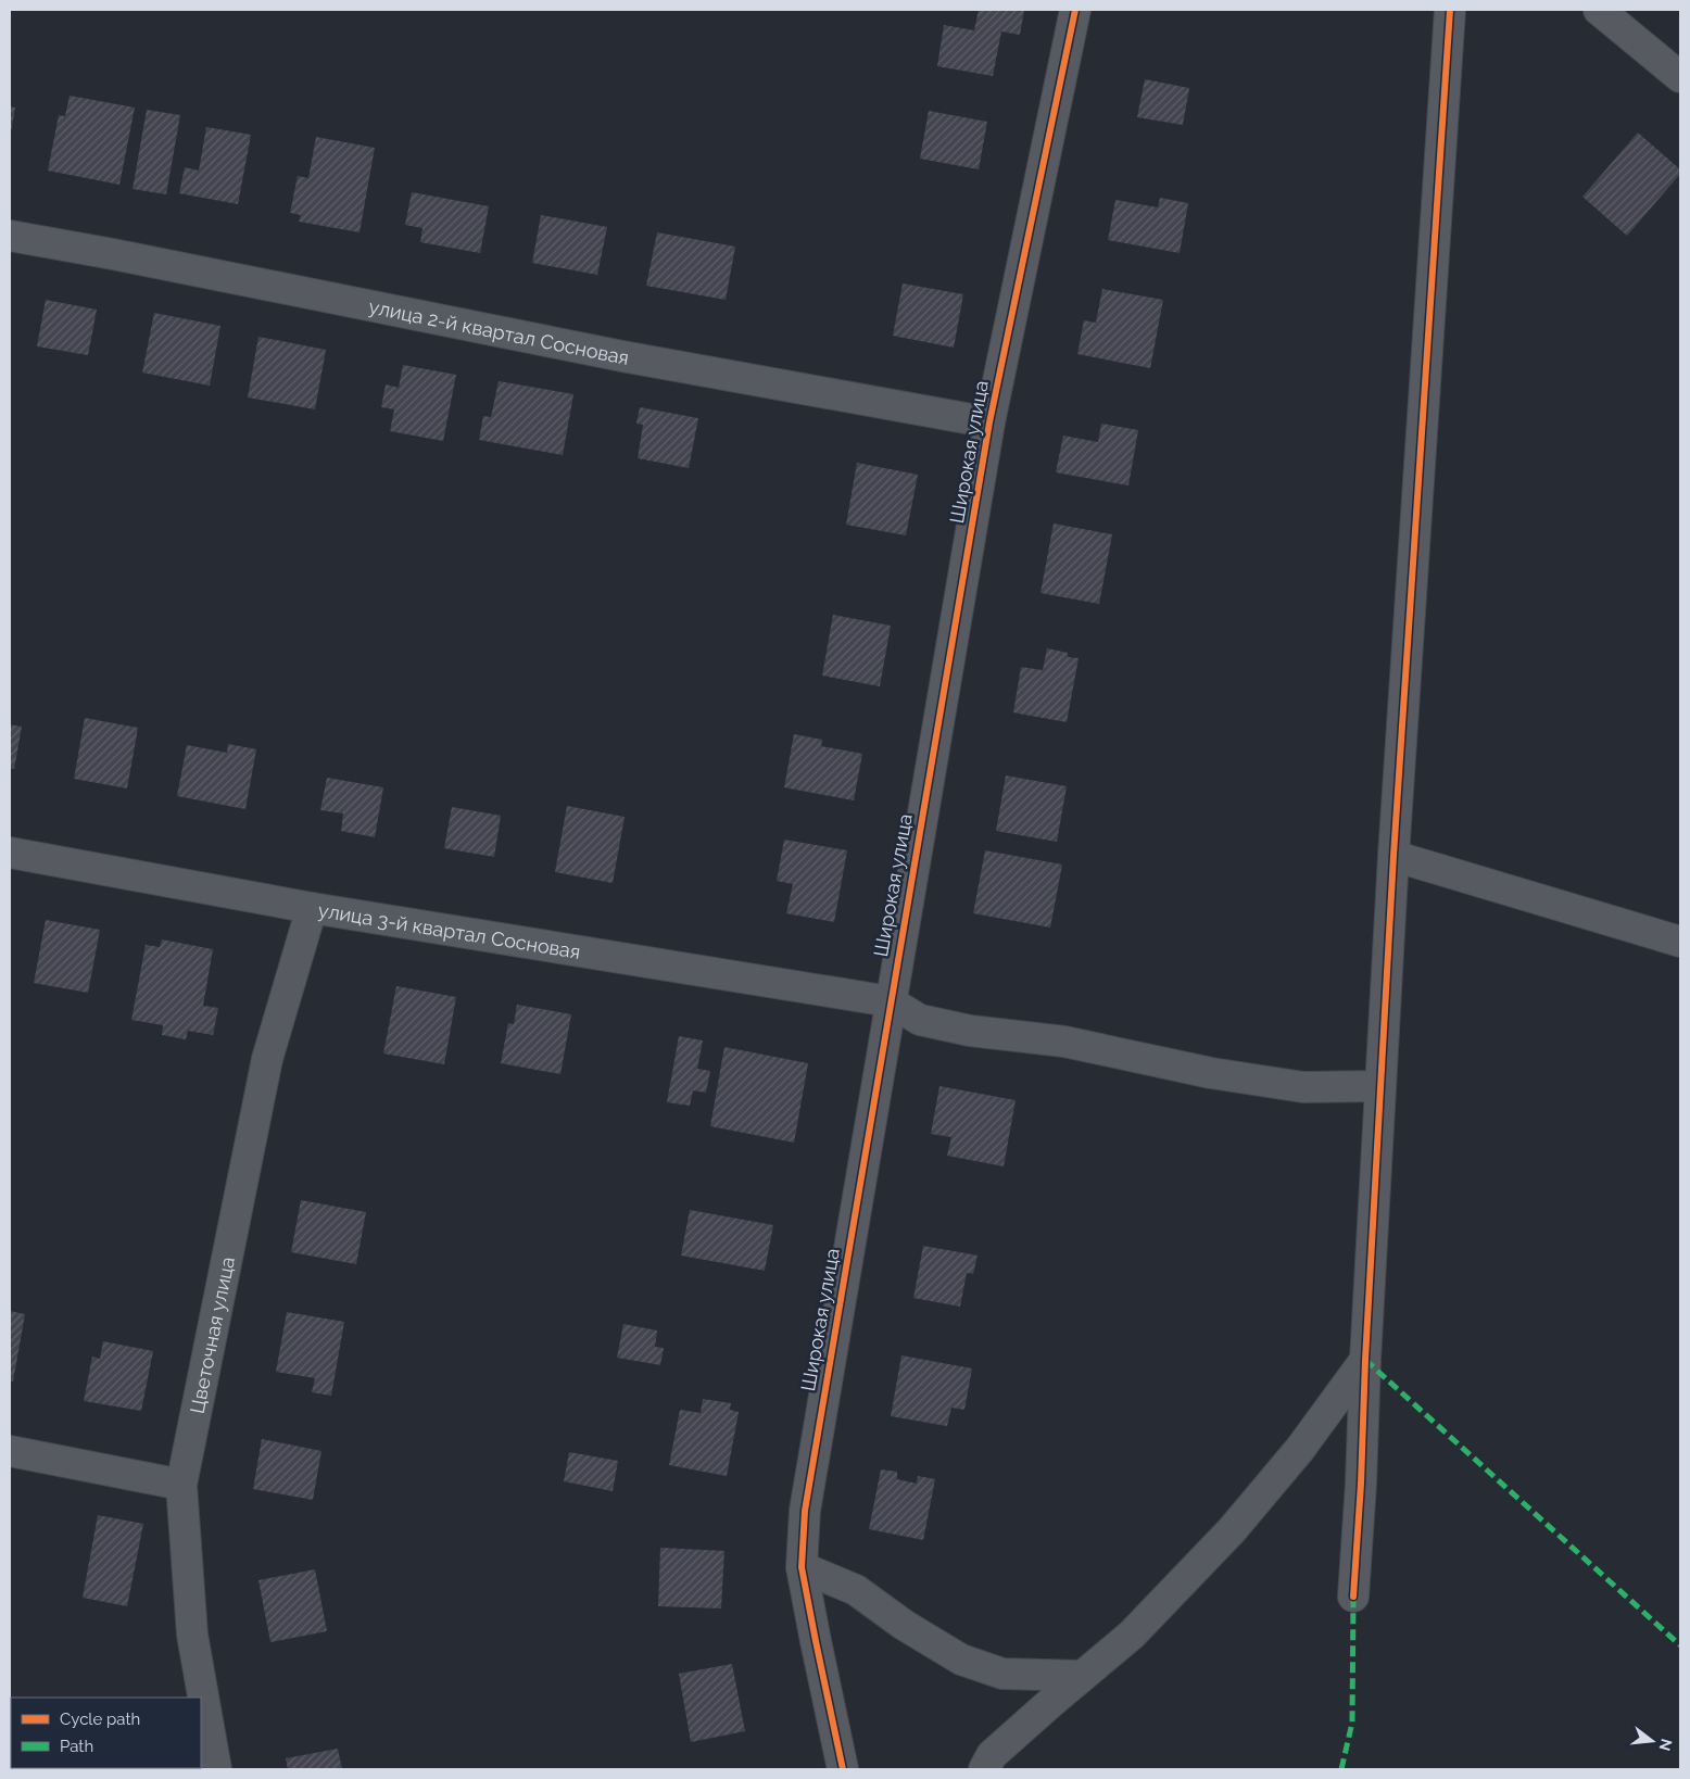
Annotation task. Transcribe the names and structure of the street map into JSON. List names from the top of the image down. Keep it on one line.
{"streets":{"street":["улица 2-й квартал Сосновая","Широкая улица","улица 3-й квартал Сосновая","Цветочная улица"]},"crossings":[["улица 2-й квартал Сосновая","Широкая улица"],["Широкая улица","улица 3-й квартал Сосновая"],["улица 3-й квартал Сосновая","Цветочная улица"]],"legend":["Cycle path","Path"],"north":"right"}
